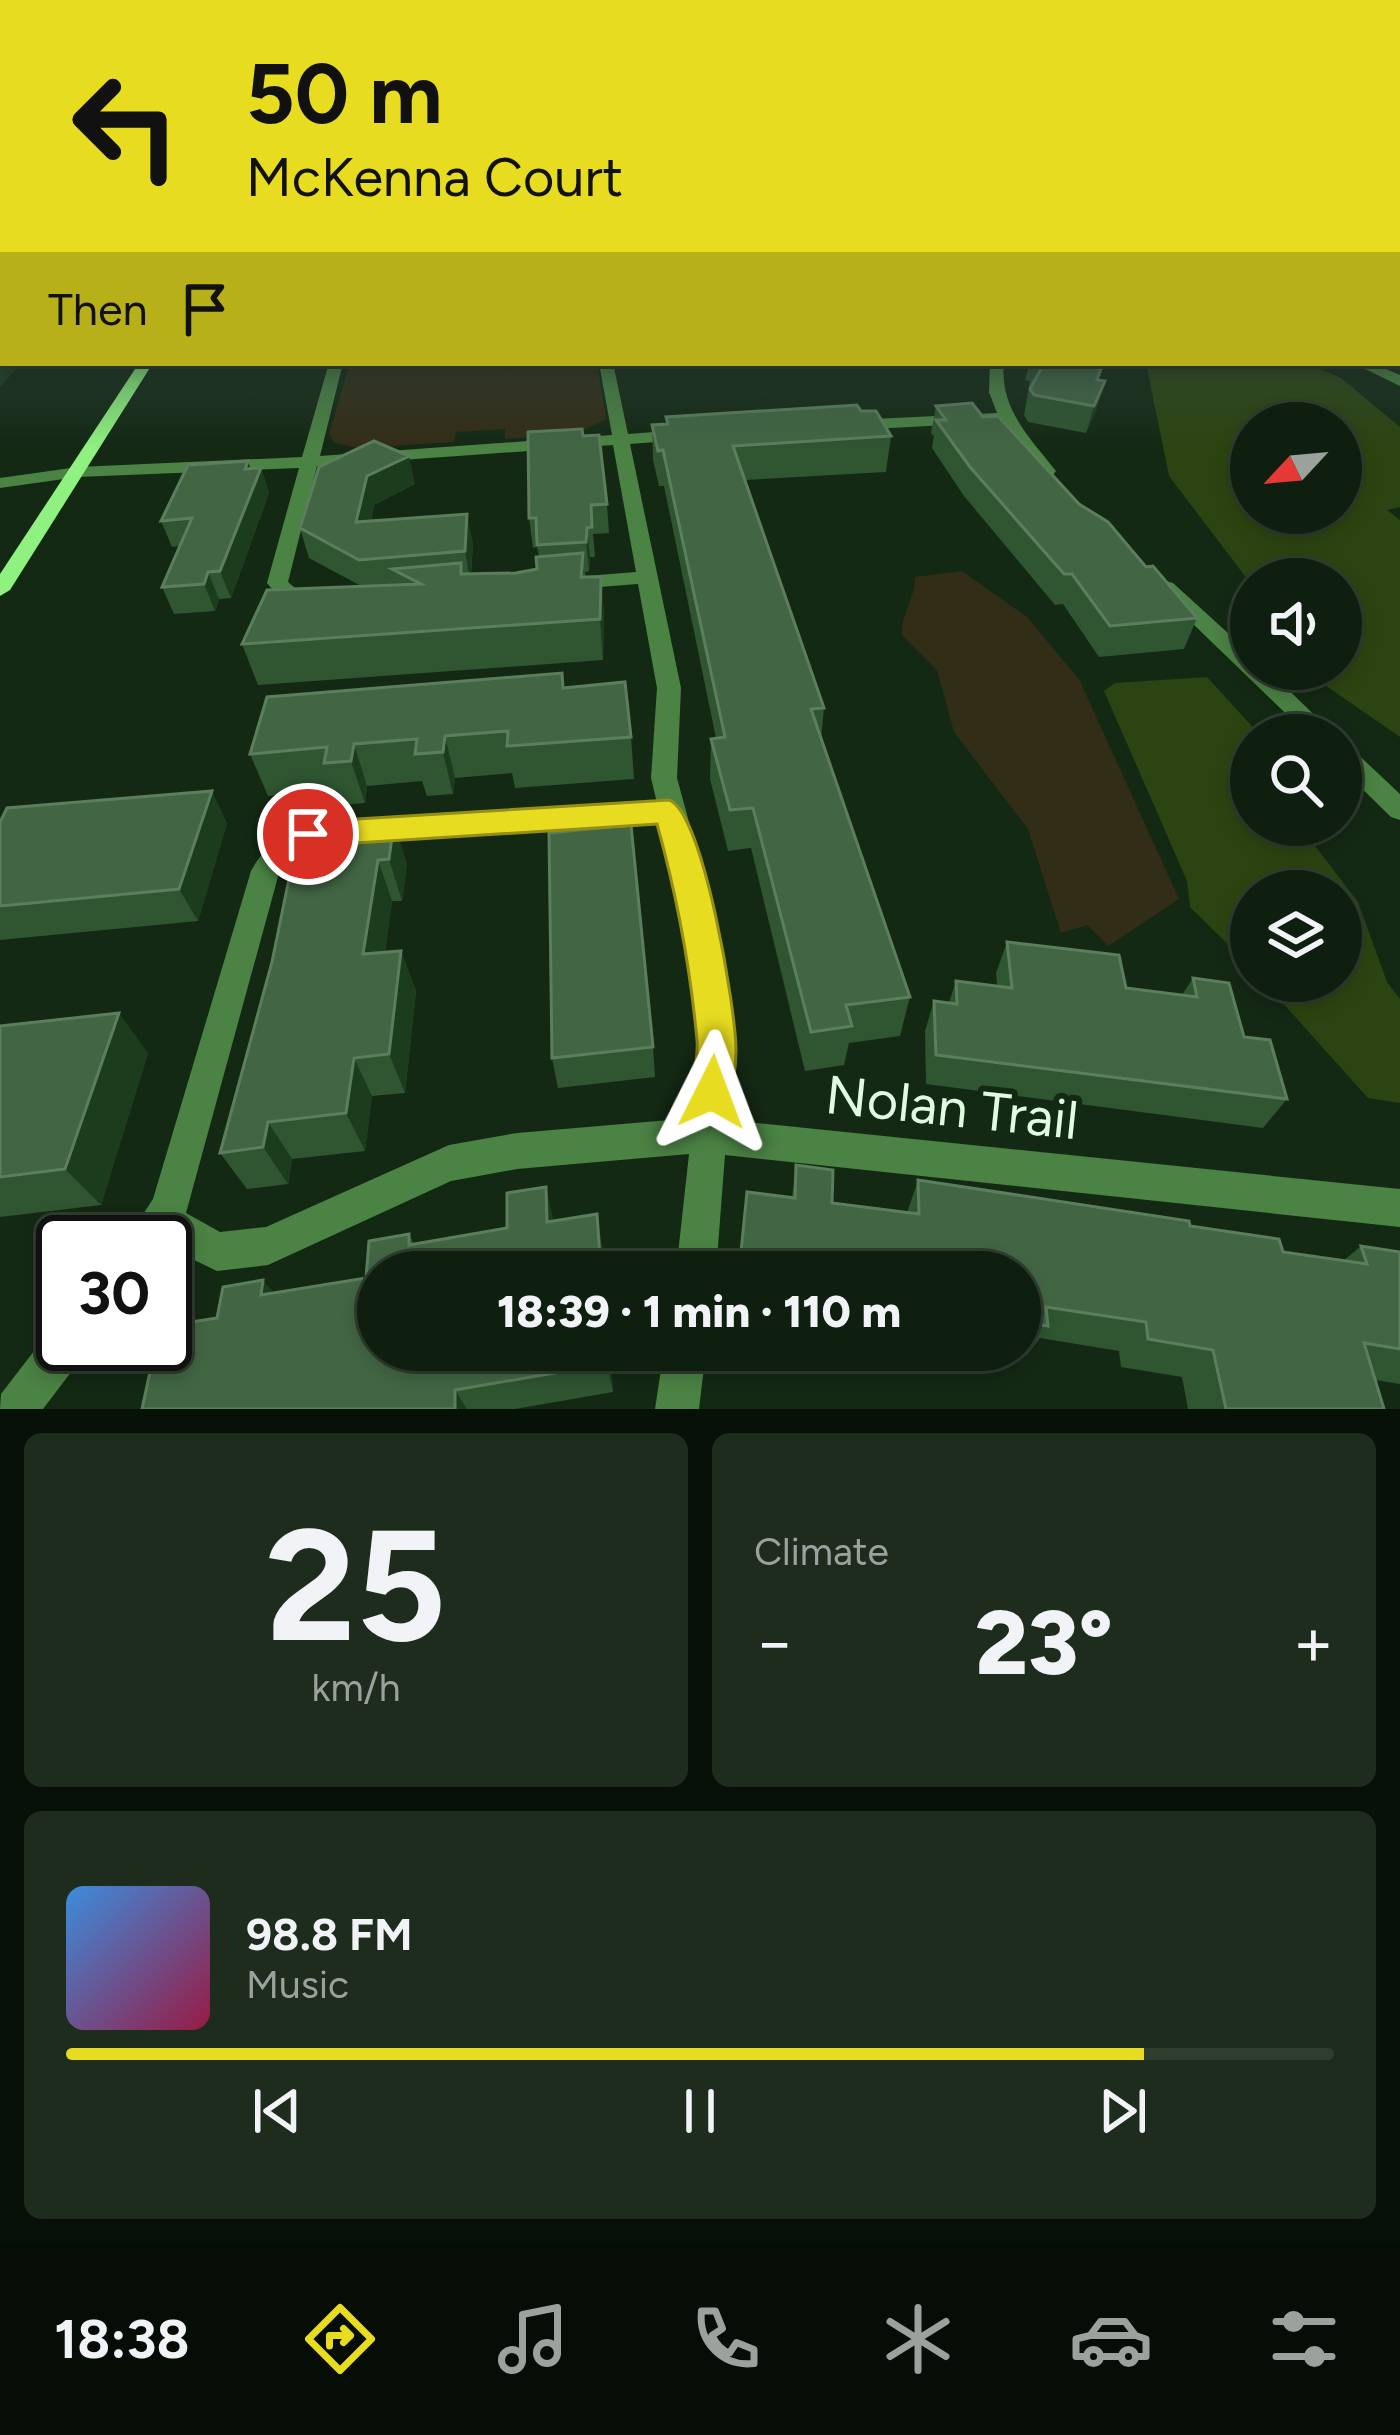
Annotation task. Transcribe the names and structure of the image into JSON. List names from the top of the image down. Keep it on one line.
{"streets":{"street":["Nolan Trail"]},"north":"bottom left","page":{"turn":["50 m","McKenna Court"],"then":"Then","limit":"30","trip":"18:39 · 1 min · 110 m","tile":[["25","km/h"],"Climate"],"heat":["−","23°","+"],"song":["98.8 FM","Music"],"tabs":"18:38"}}
